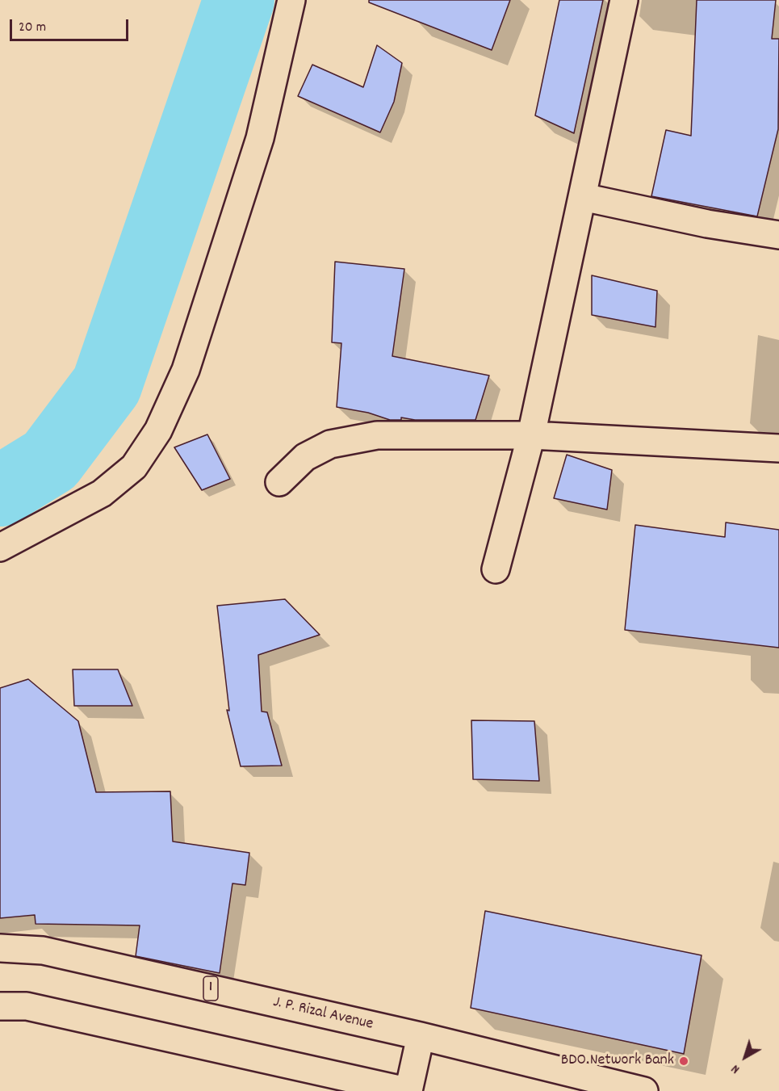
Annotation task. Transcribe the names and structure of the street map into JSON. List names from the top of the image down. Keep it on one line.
{"streets":{"street":["1","J. P. Rizal Avenue"]},"places":["BDO Network Bank"],"scale_bar":"20 m","north":"bottom left"}
